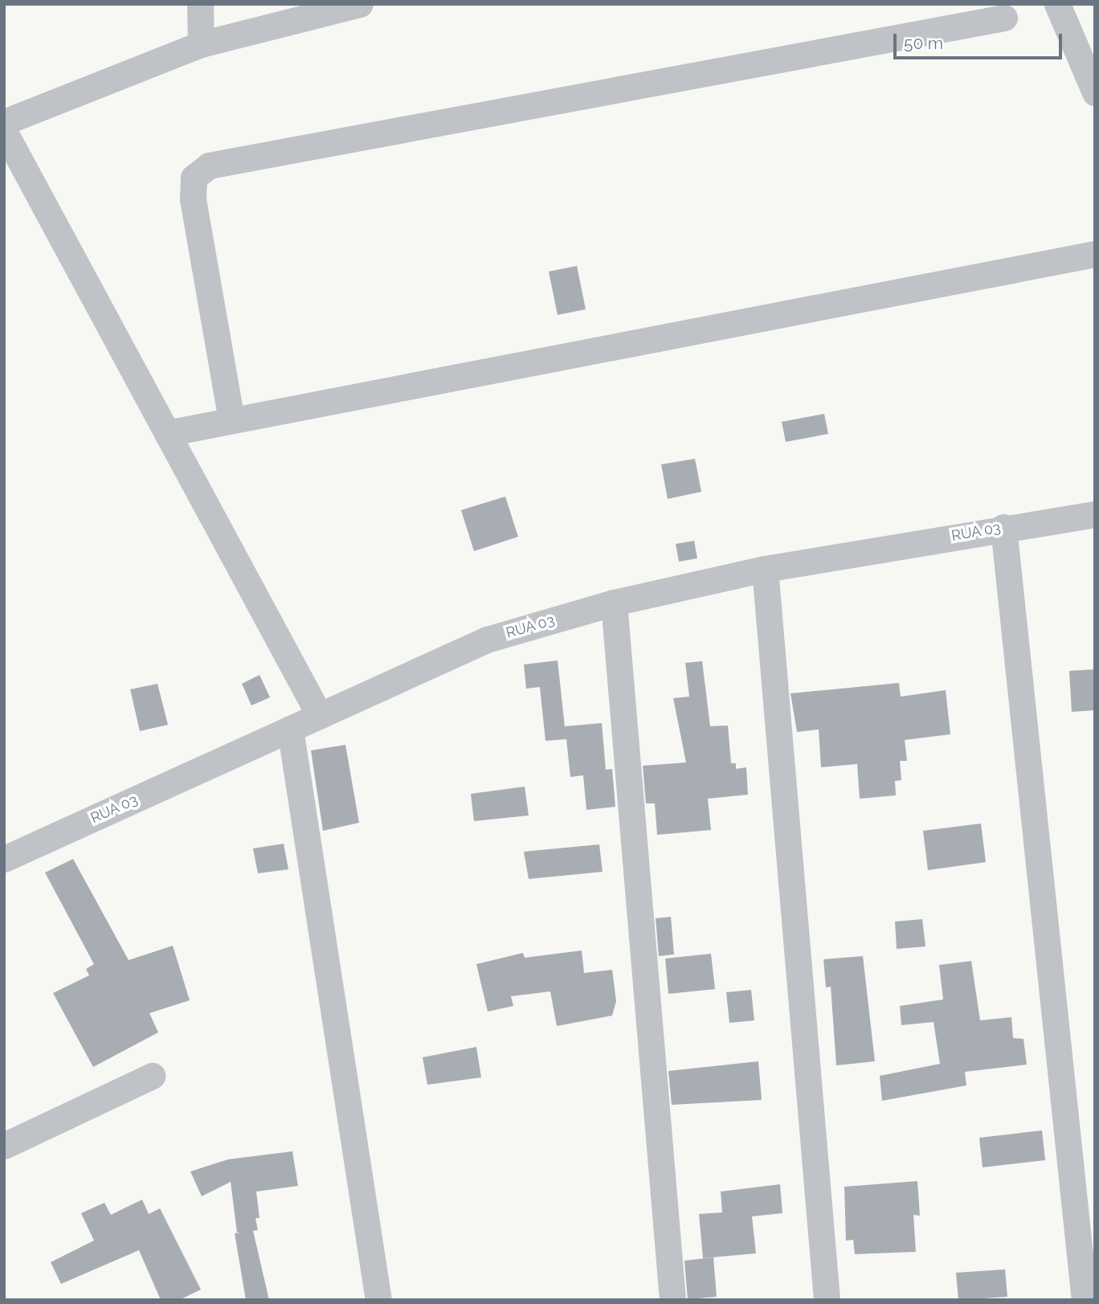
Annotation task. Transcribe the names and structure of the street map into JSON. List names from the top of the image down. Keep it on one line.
{"streets":{"street":["RUA 03"]},"scale_bar":"50 m"}
